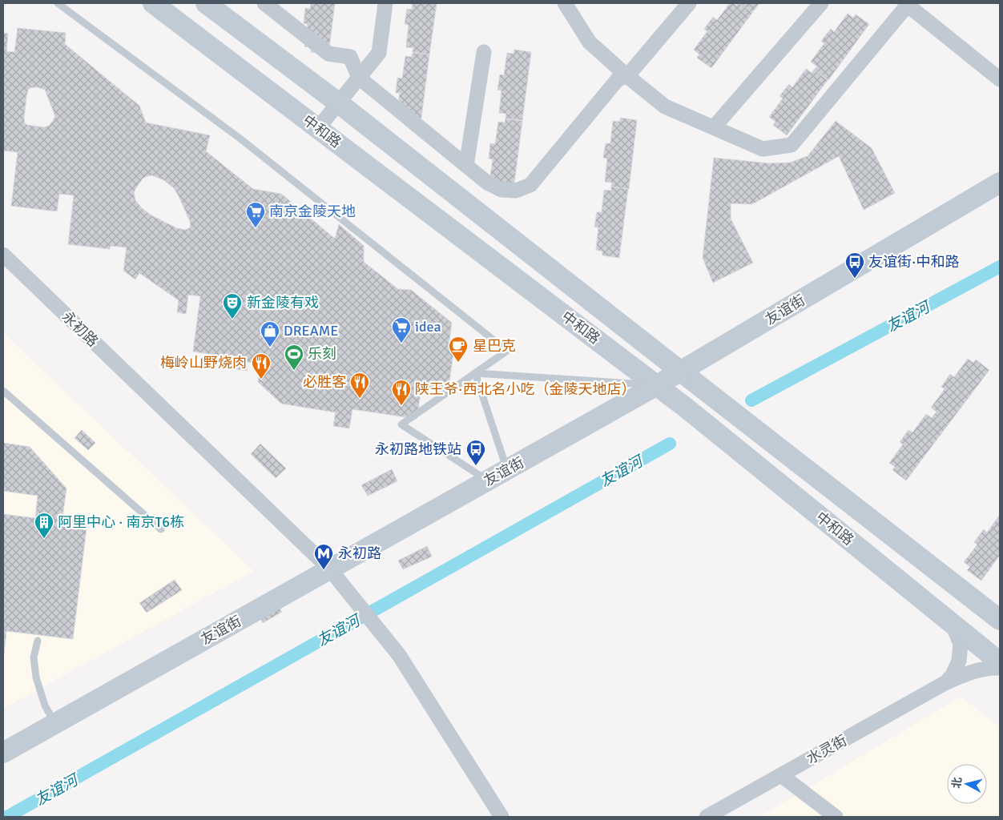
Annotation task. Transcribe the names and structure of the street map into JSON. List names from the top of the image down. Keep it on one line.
{"streets":{"main road":["中和路","友谊街"],"street":["永初路","水灵街"]},"crossings":[["中和路","友谊街"],["友谊街","永初路"]],"water":["友谊河"],"places":{"supermarket":["南京金陵天地","idea"],"bus stop":["友谊街·中和路","永初路地铁站"],"theatre":["新金陵有戏"],"shop":["DREAME"],"cafe":["星巴克"],"sports":["乐刻"],"restaurant":["梅岭山野烧肉","必胜客","陕王爷·西北名小吃（金陵天地店）"],"building":["阿里中心 · 南京T6栋"],"metro station":["永初路"]},"north":"left"}
